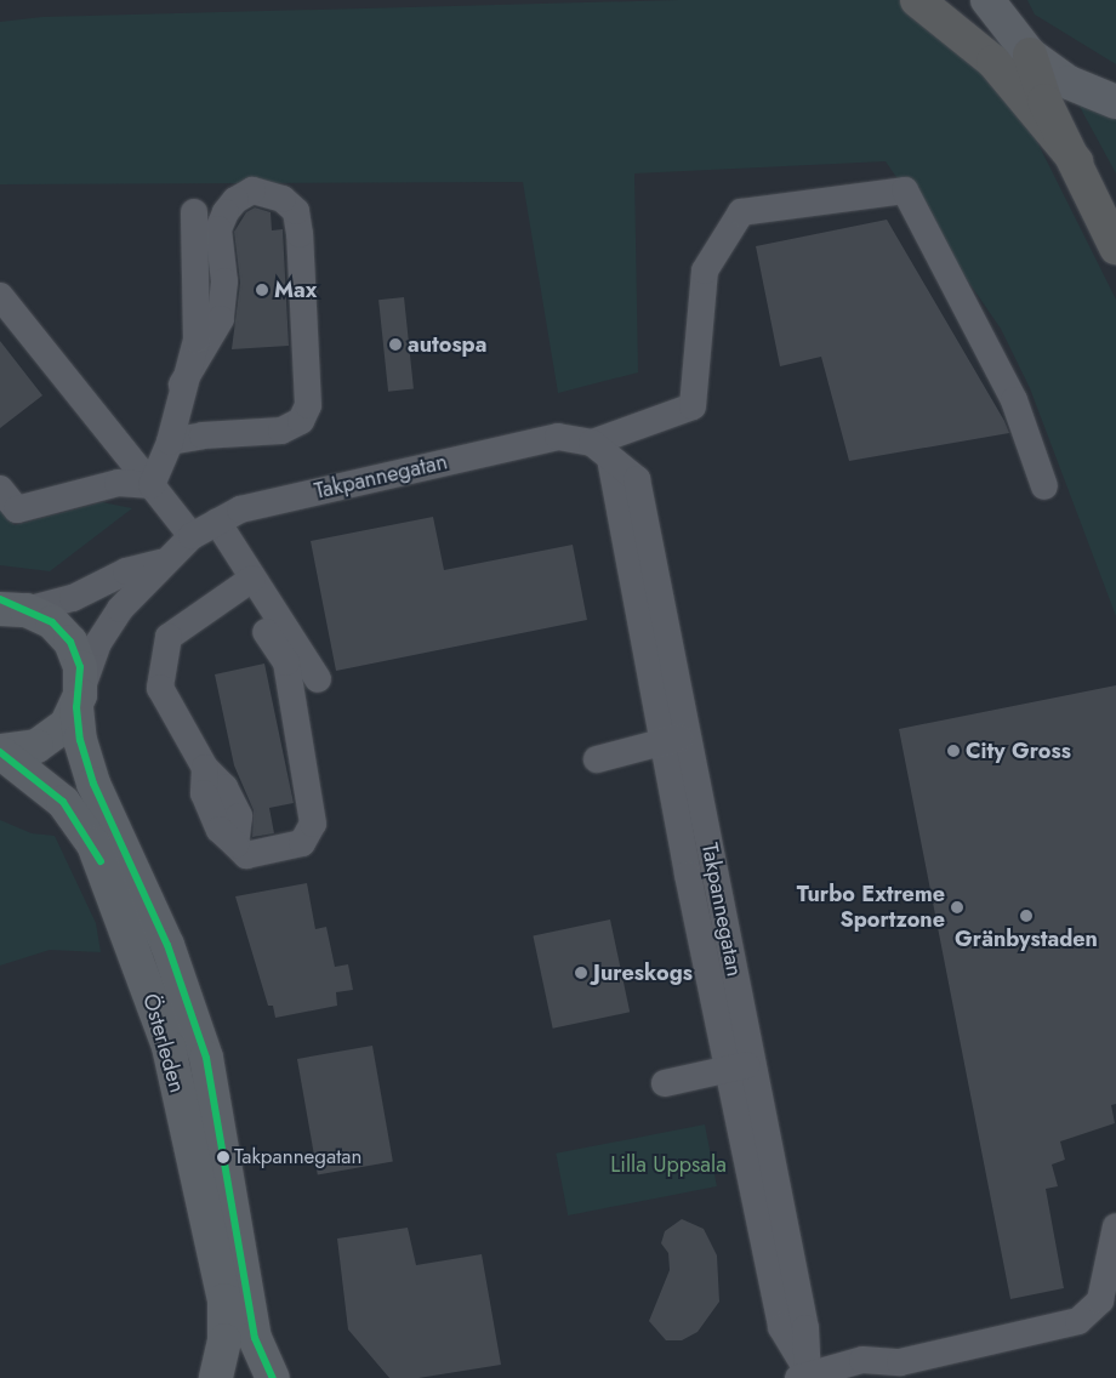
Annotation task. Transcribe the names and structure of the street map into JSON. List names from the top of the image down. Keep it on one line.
{"streets":{"main road":["Österleden"],"street":["Takpannegatan"]},"crossings":[["Takpannegatan","Österleden"]],"parks":["Lilla Uppsala"],"places":["Max","autospa","City Gross","Turbo Extreme Sportzone","Gränbystaden","Jureskogs","Takpannegatan"]}
